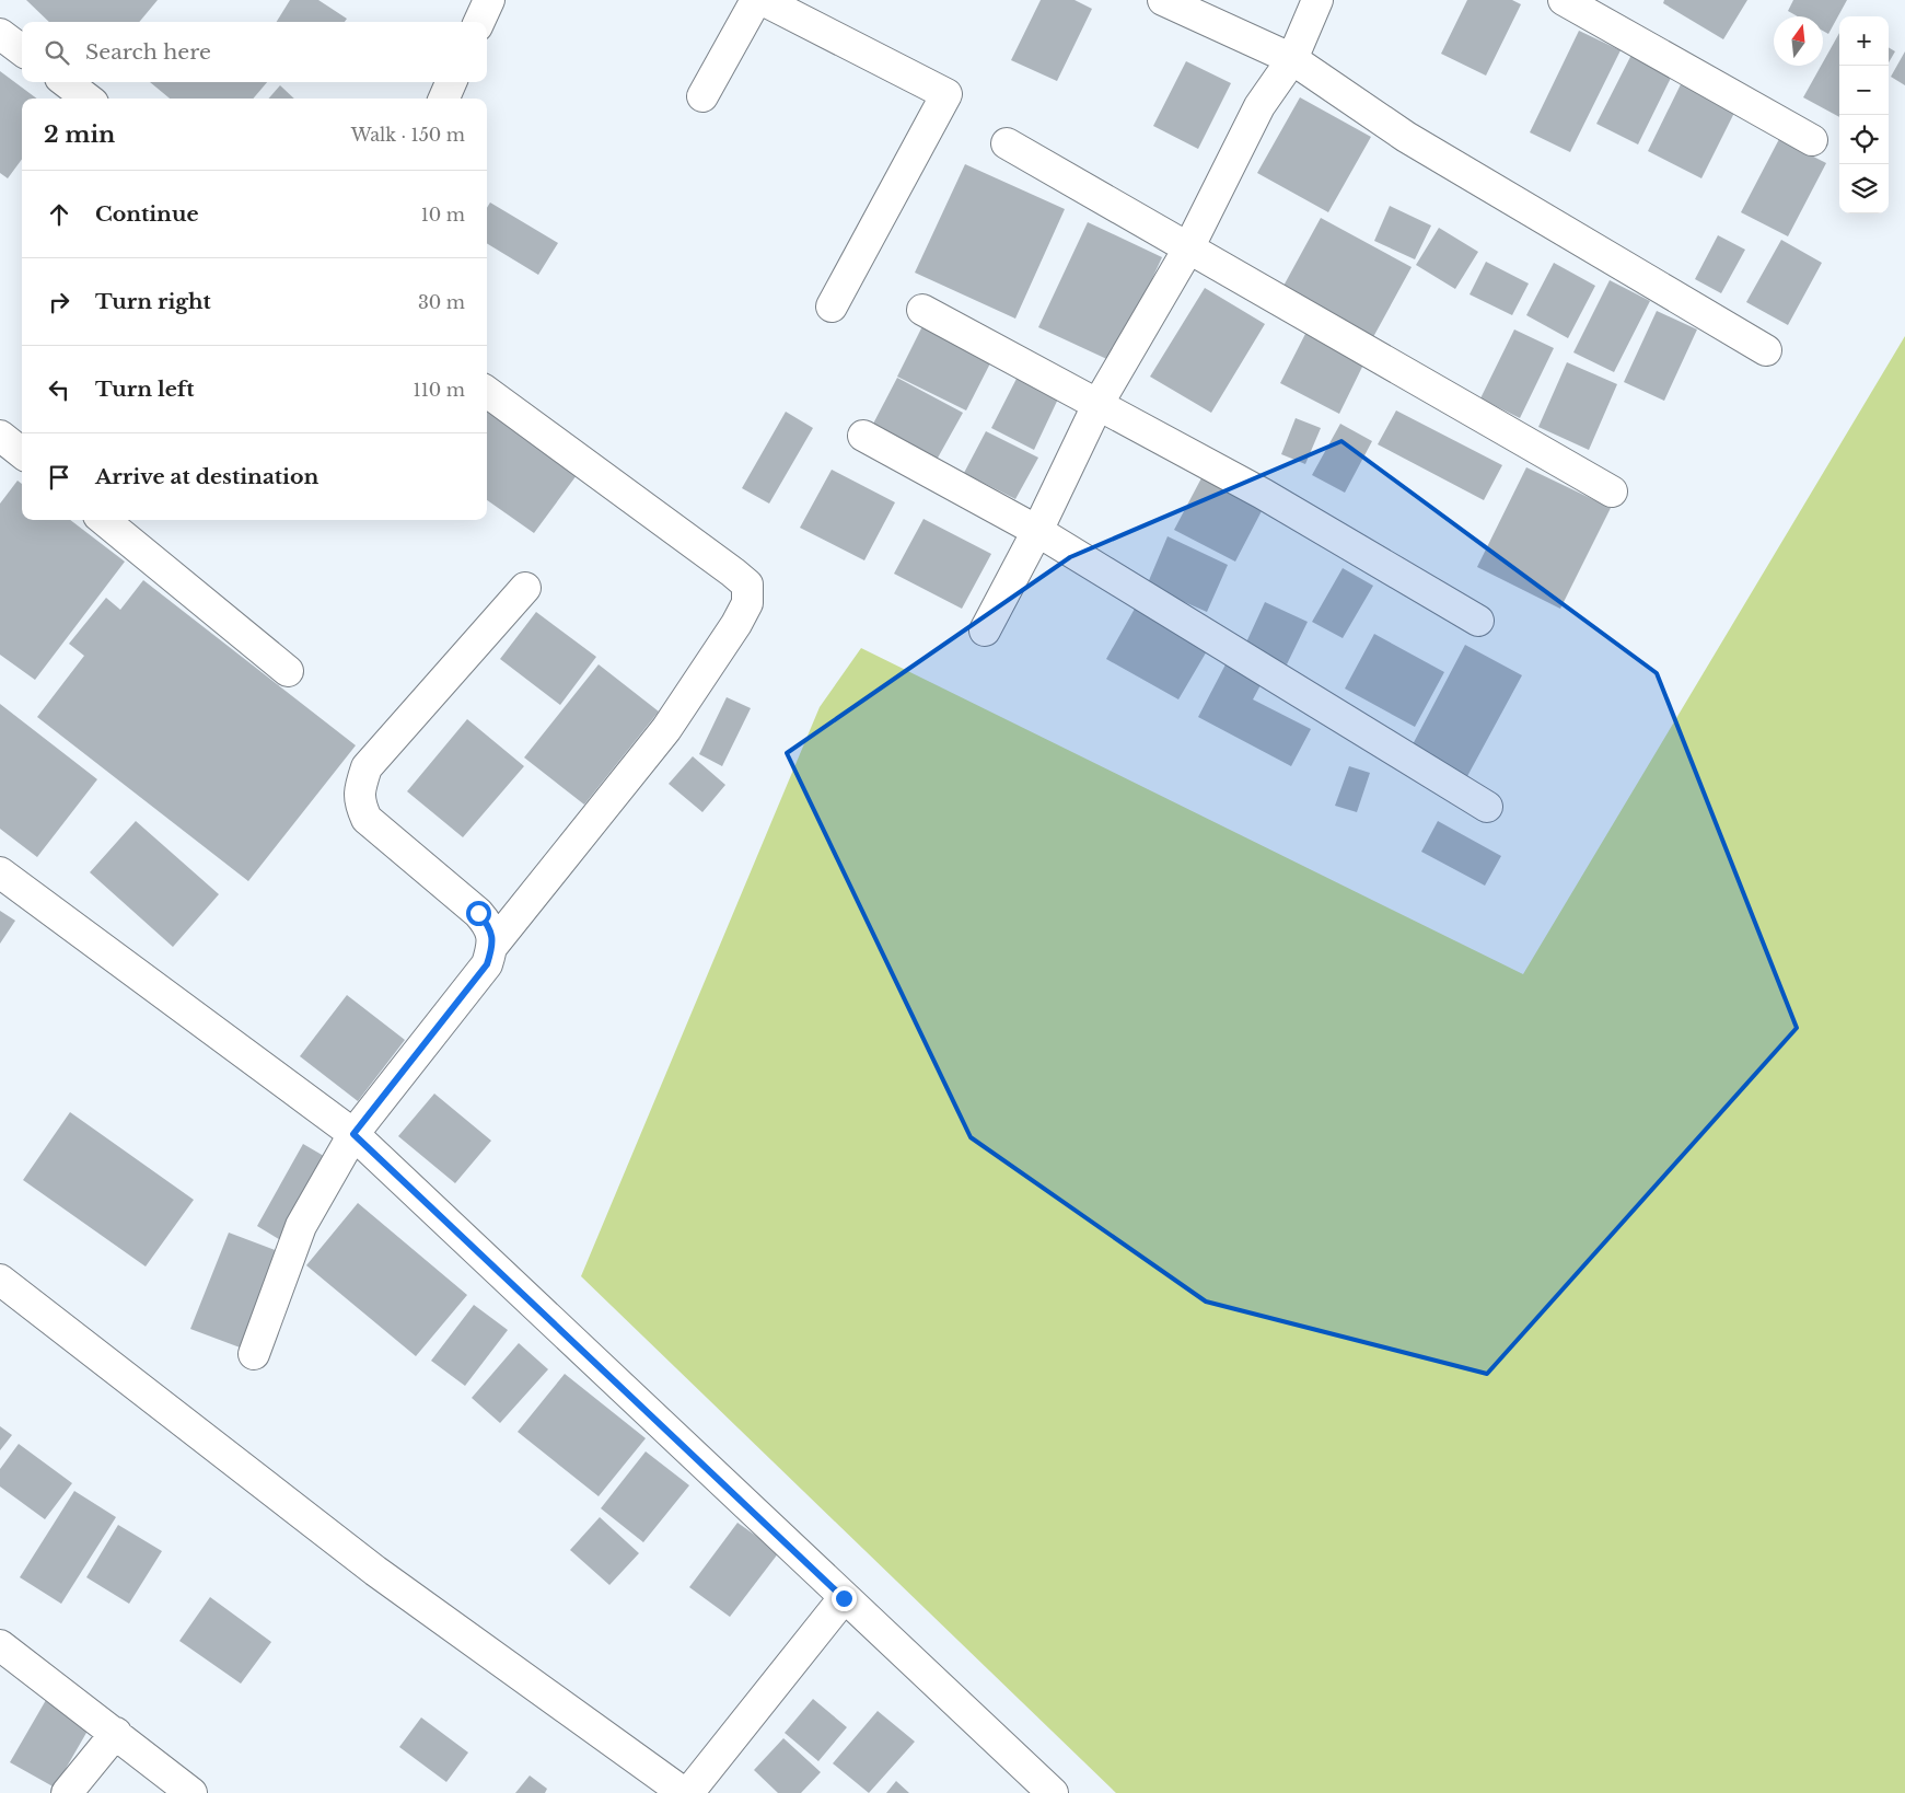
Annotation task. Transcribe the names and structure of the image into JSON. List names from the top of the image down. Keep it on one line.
{"north":"top","page":{"map_buttons":["+","−"],"search":"Search here","heading":["2 min","Walk · 150 m"],"list":[["Continue","10 m"],["Turn right","30 m"],["Turn left","110 m"],"Arrive at destination"]}}
